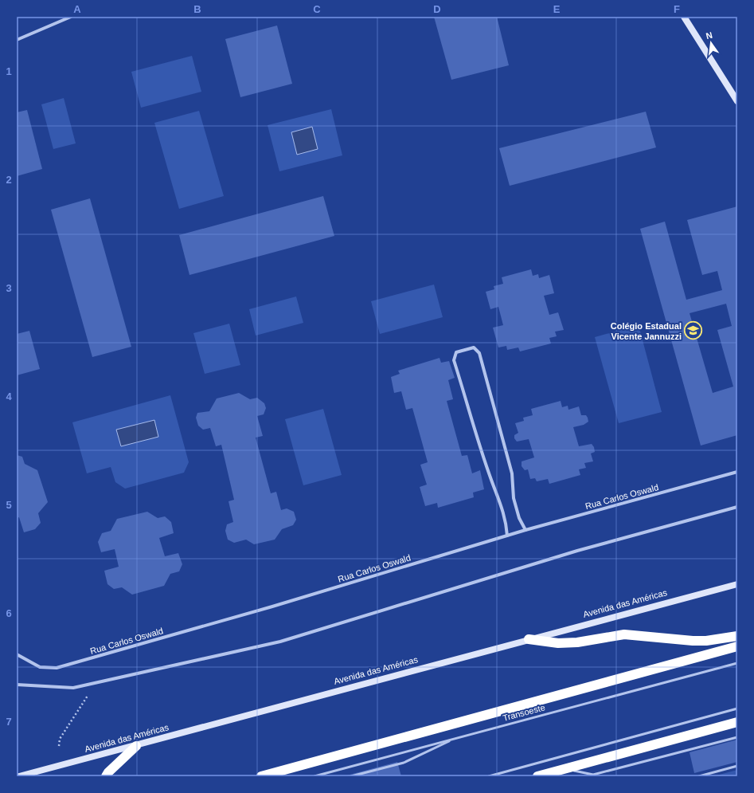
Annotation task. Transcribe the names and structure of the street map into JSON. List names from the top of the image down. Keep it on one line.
{"streets":{"main road":["Avenida das Américas"],"street":["Rua Carlos Oswald"],"lane":["Transoeste"]},"places":{"school or university":["Colégio Estadual Vicente Jannuzzi"]},"north":"top","grid":{"columns":["A","B","C","D","E","F"],"rows":["1","2","3","4","5","6","7"]}}
